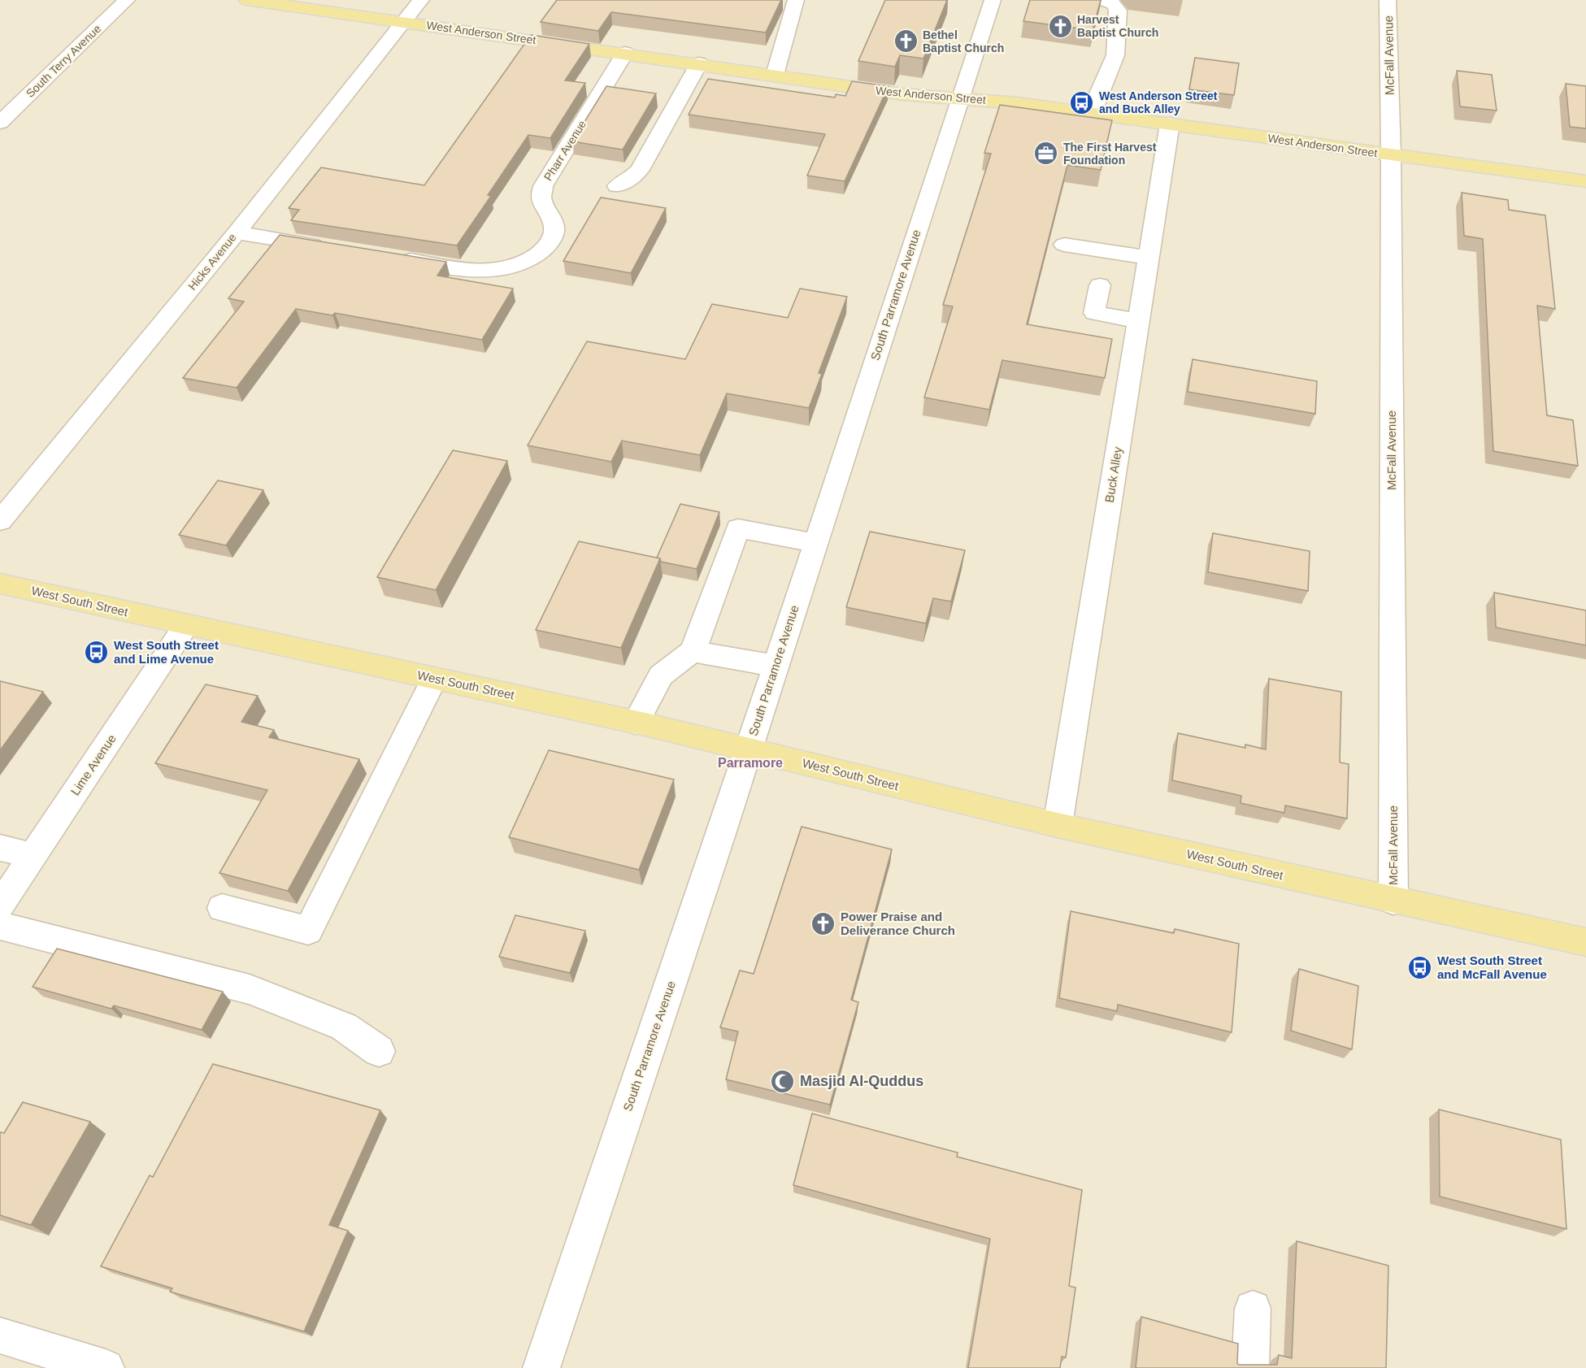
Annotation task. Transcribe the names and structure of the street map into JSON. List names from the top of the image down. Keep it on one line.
{"streets":{"main road":["West Anderson Street","West South Street"],"street":["McFall Avenue","South Terry Avenue","Pharr Avenue","Hicks Avenue","South Parramore Avenue","Buck Alley","Lime Avenue"]},"crossings":[["West Anderson Street","McFall Avenue"],["West Anderson Street","Pharr Avenue"],["West Anderson Street","Hicks Avenue"],["West Anderson Street","South Parramore Avenue"],["West Anderson Street","Buck Alley"],["McFall Avenue","West South Street"],["South Parramore Avenue","West South Street"],["Buck Alley","West South Street"],["West South Street","Lime Avenue"]],"districts":["Parramore"],"places":{"church":["Harvest Baptist Church","Bethel Baptist Church","Power Praise and Deliverance Church"],"bus stop":["West Anderson Street and Buck Alley","West South Street and Lime Avenue","West South Street and McFall Avenue"],"office":["The First Harvest Foundation"],"mosque":["Masjid Al-Quddus"]}}
